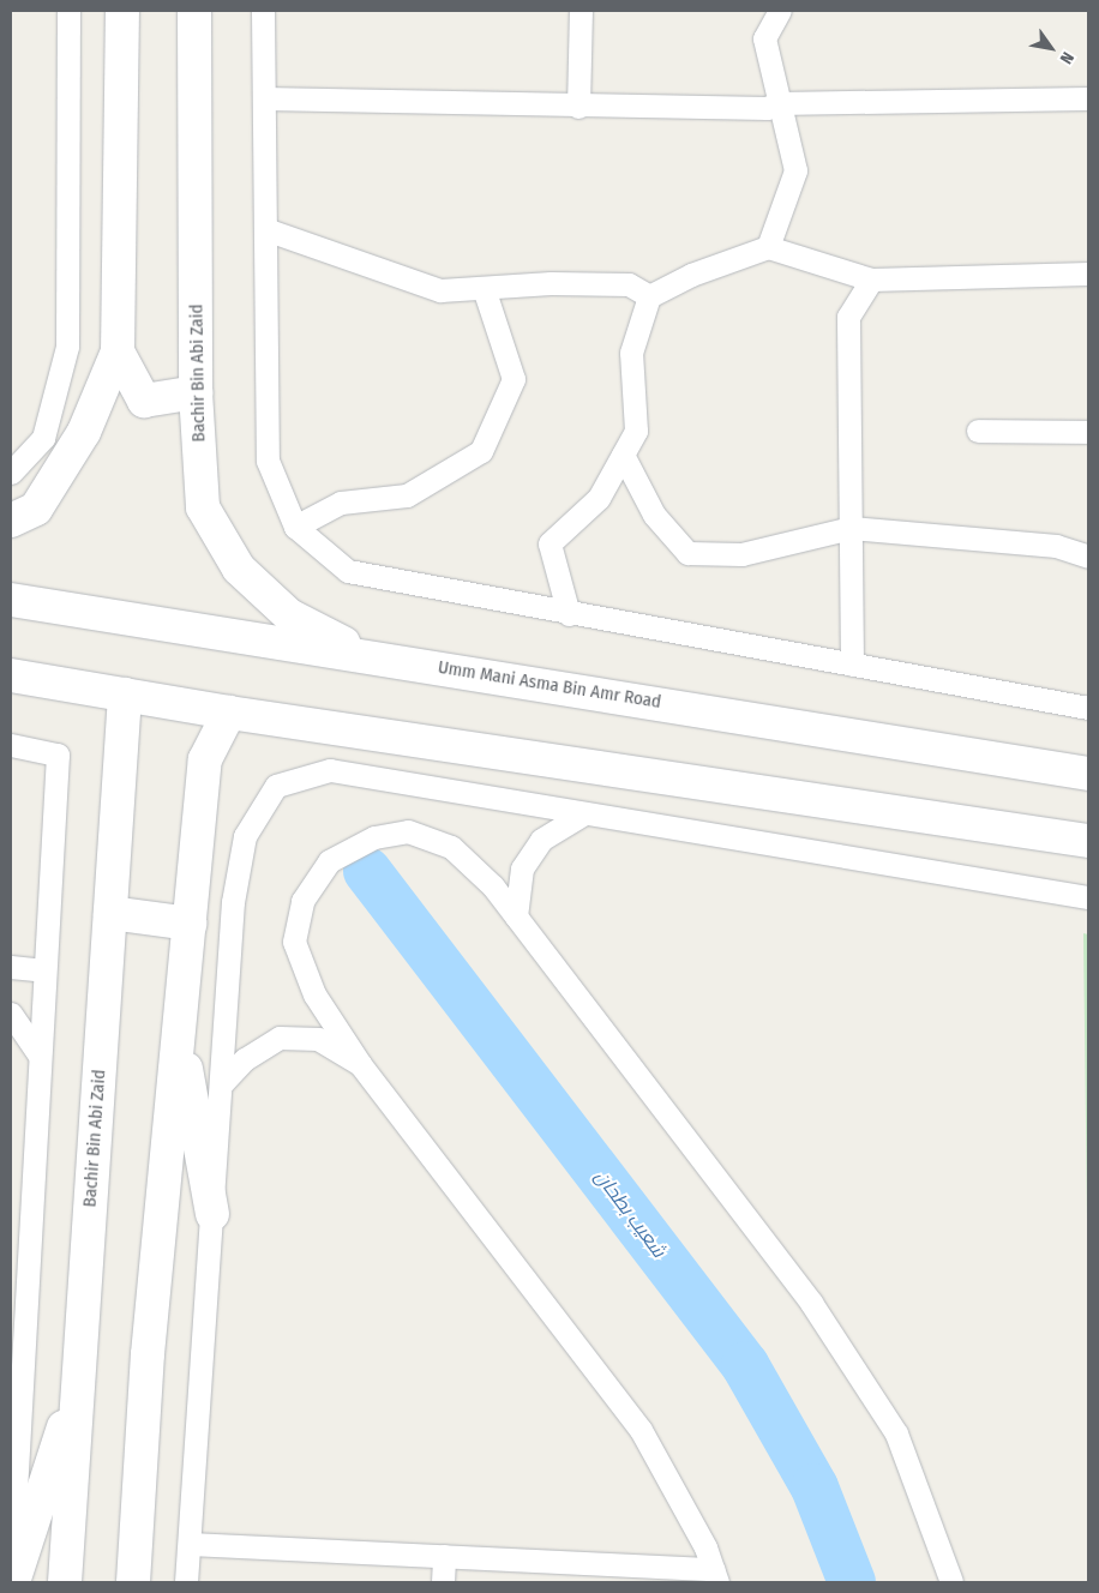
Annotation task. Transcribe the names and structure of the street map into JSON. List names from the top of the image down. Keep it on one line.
{"streets":{"main road":["Bachir Bin Abi Zaid","Umm Mani Asma Bin Amr Road"]},"crossings":[["Bachir Bin Abi Zaid","Umm Mani Asma Bin Amr Road"]],"water":["شعيب بطحان"],"north":"bottom right"}
